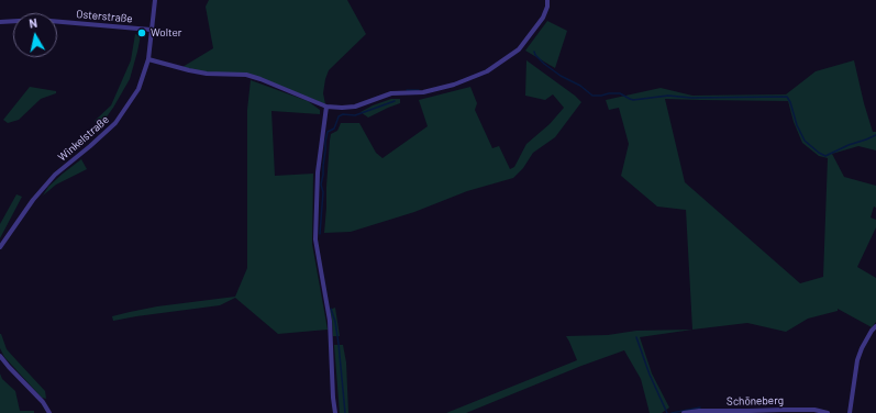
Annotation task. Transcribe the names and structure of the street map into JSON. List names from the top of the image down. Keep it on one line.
{"streets":{"street":["Osterstraße","Winkelstraße","Schöneberg"]},"crossings":[["Osterstraße","Winkelstraße"]],"places":["Wolter"],"north":"top"}
